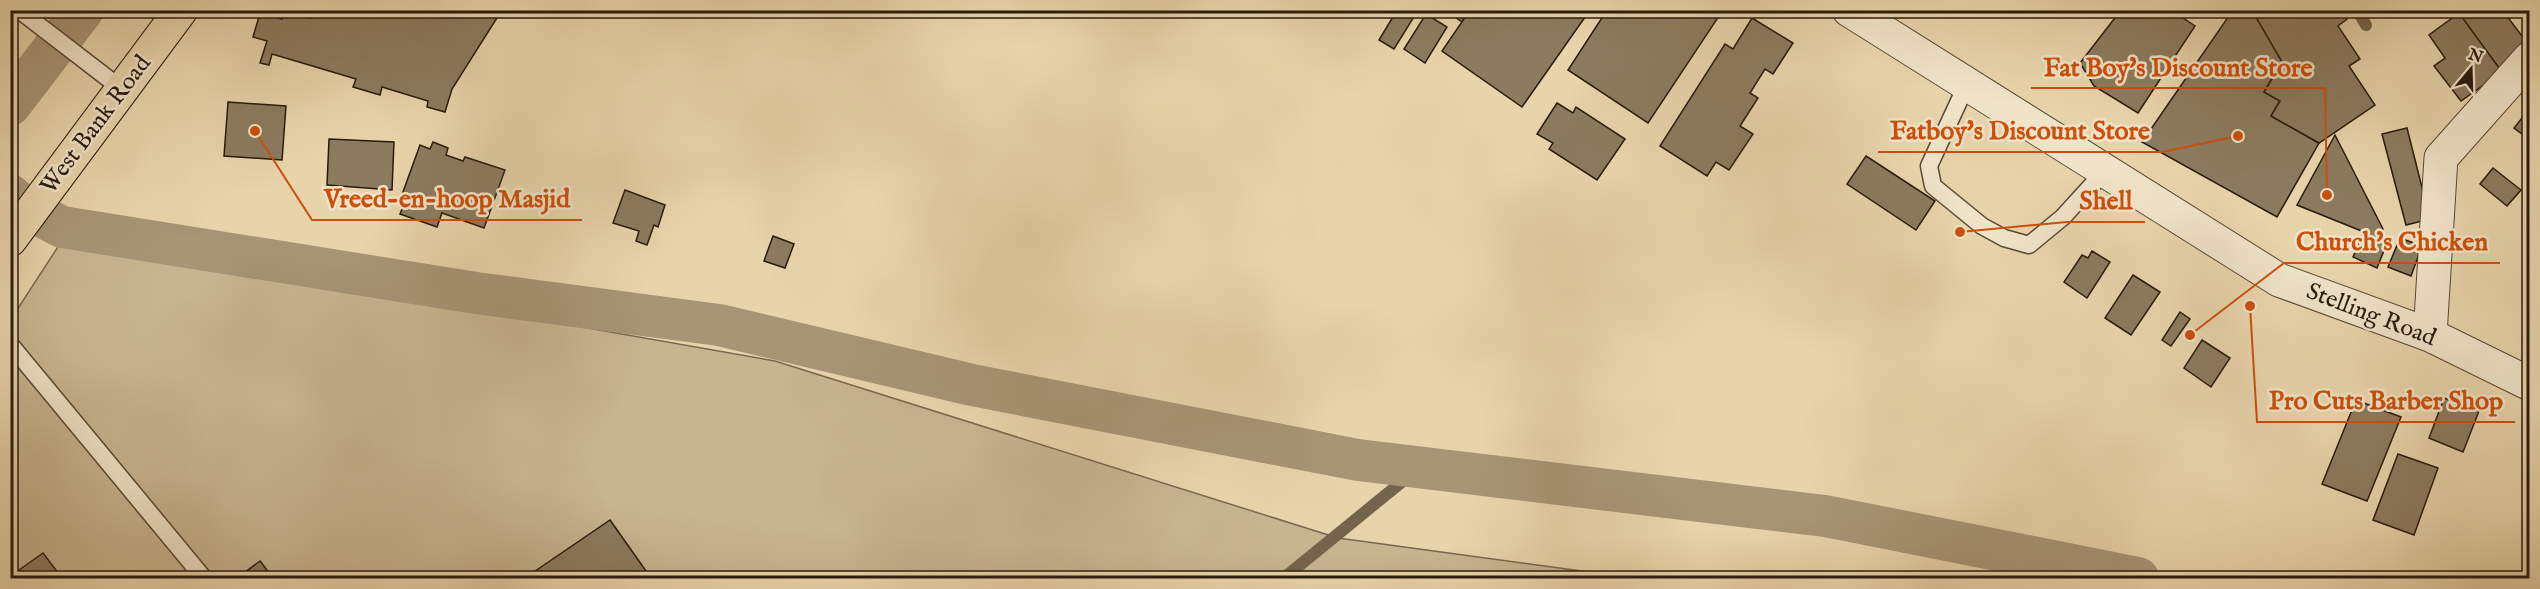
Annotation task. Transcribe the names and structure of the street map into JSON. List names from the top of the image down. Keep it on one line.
{"streets":{"main road":["West Bank Road"],"street":["Stelling Road"]},"places":["Vreed-en-hoop Masjid","Fatboy's Discount Store","Fat Boy's Discount Store","Shell","Pro Cuts Barber Shop","Church's Chicken"],"north":"top"}
